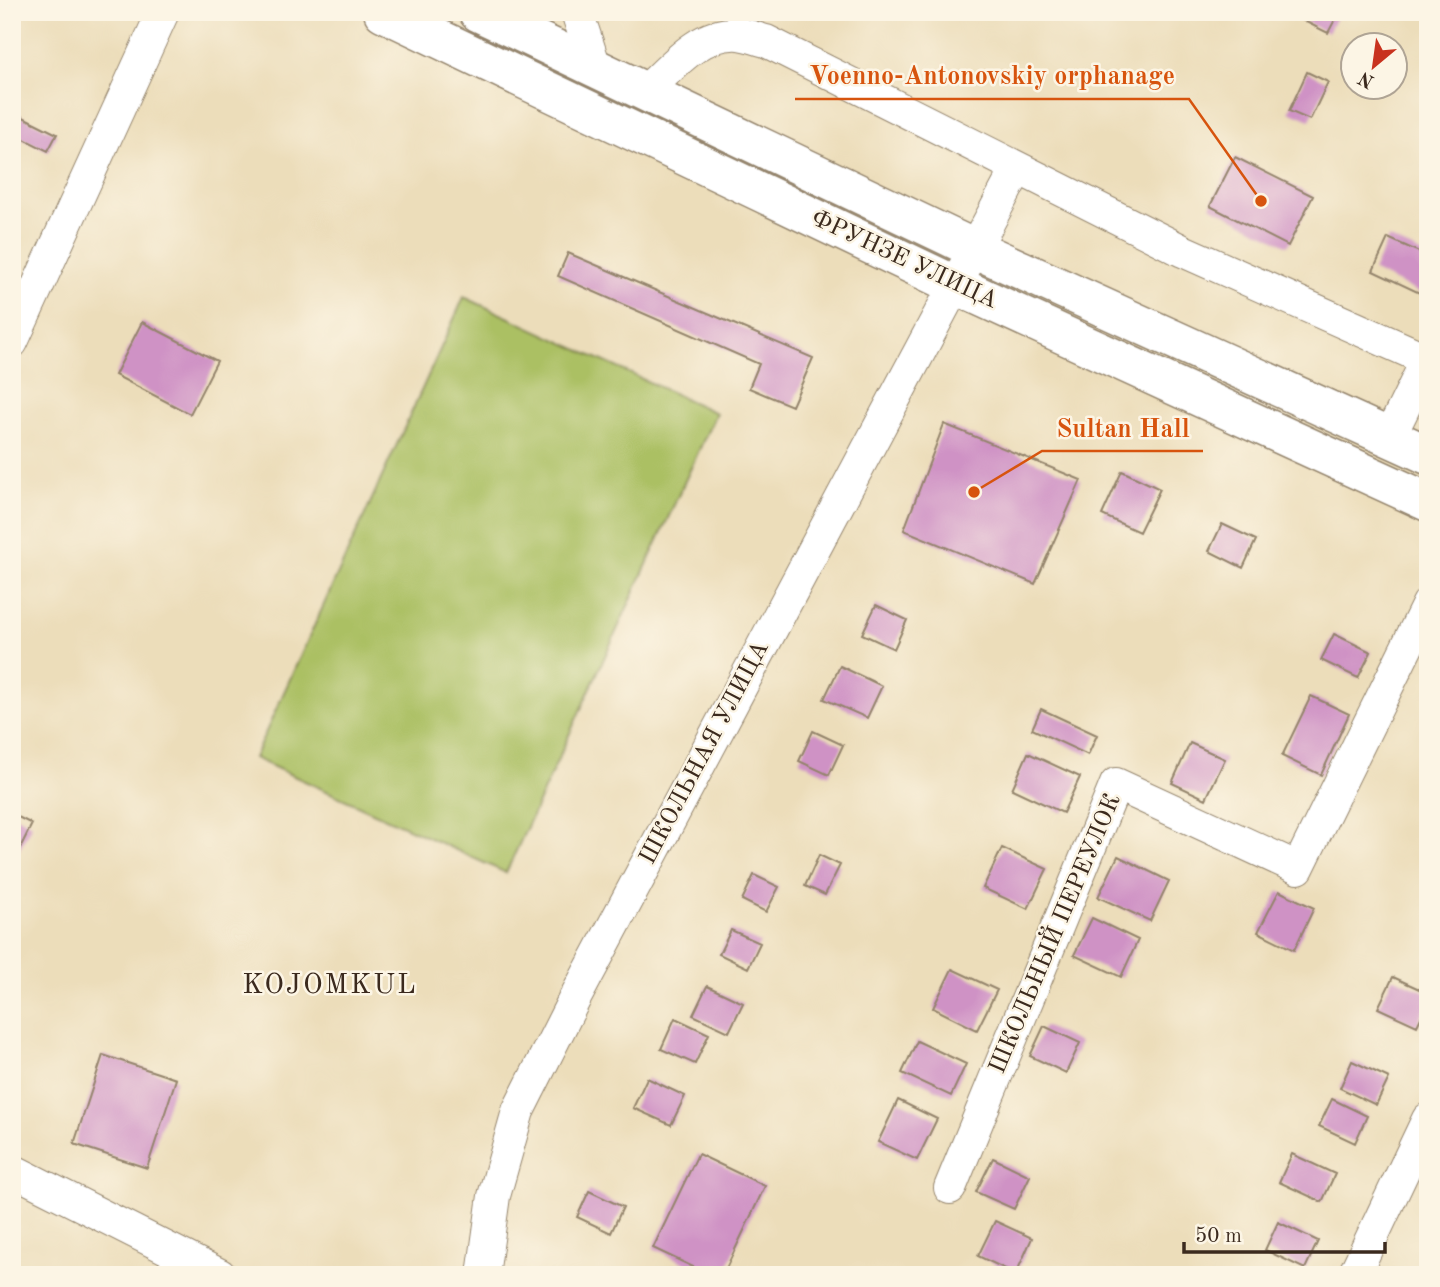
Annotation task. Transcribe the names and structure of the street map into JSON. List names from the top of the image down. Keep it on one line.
{"streets":{"main road":["ФРУНЗЕ УЛИЦА"],"street":["ШКОЛЬНАЯ УЛИЦА","ШКОЛЬНЫЙ ПЕРЕУЛОК"]},"crossings":[["ФРУНЗЕ УЛИЦА","ШКОЛЬНАЯ УЛИЦА"]],"districts":["KOJOMKUL"],"places":["Voenno-Antonovskiy orphanage","Sultan Hall"],"scale_bar":"50 m","north":"bottom left"}
